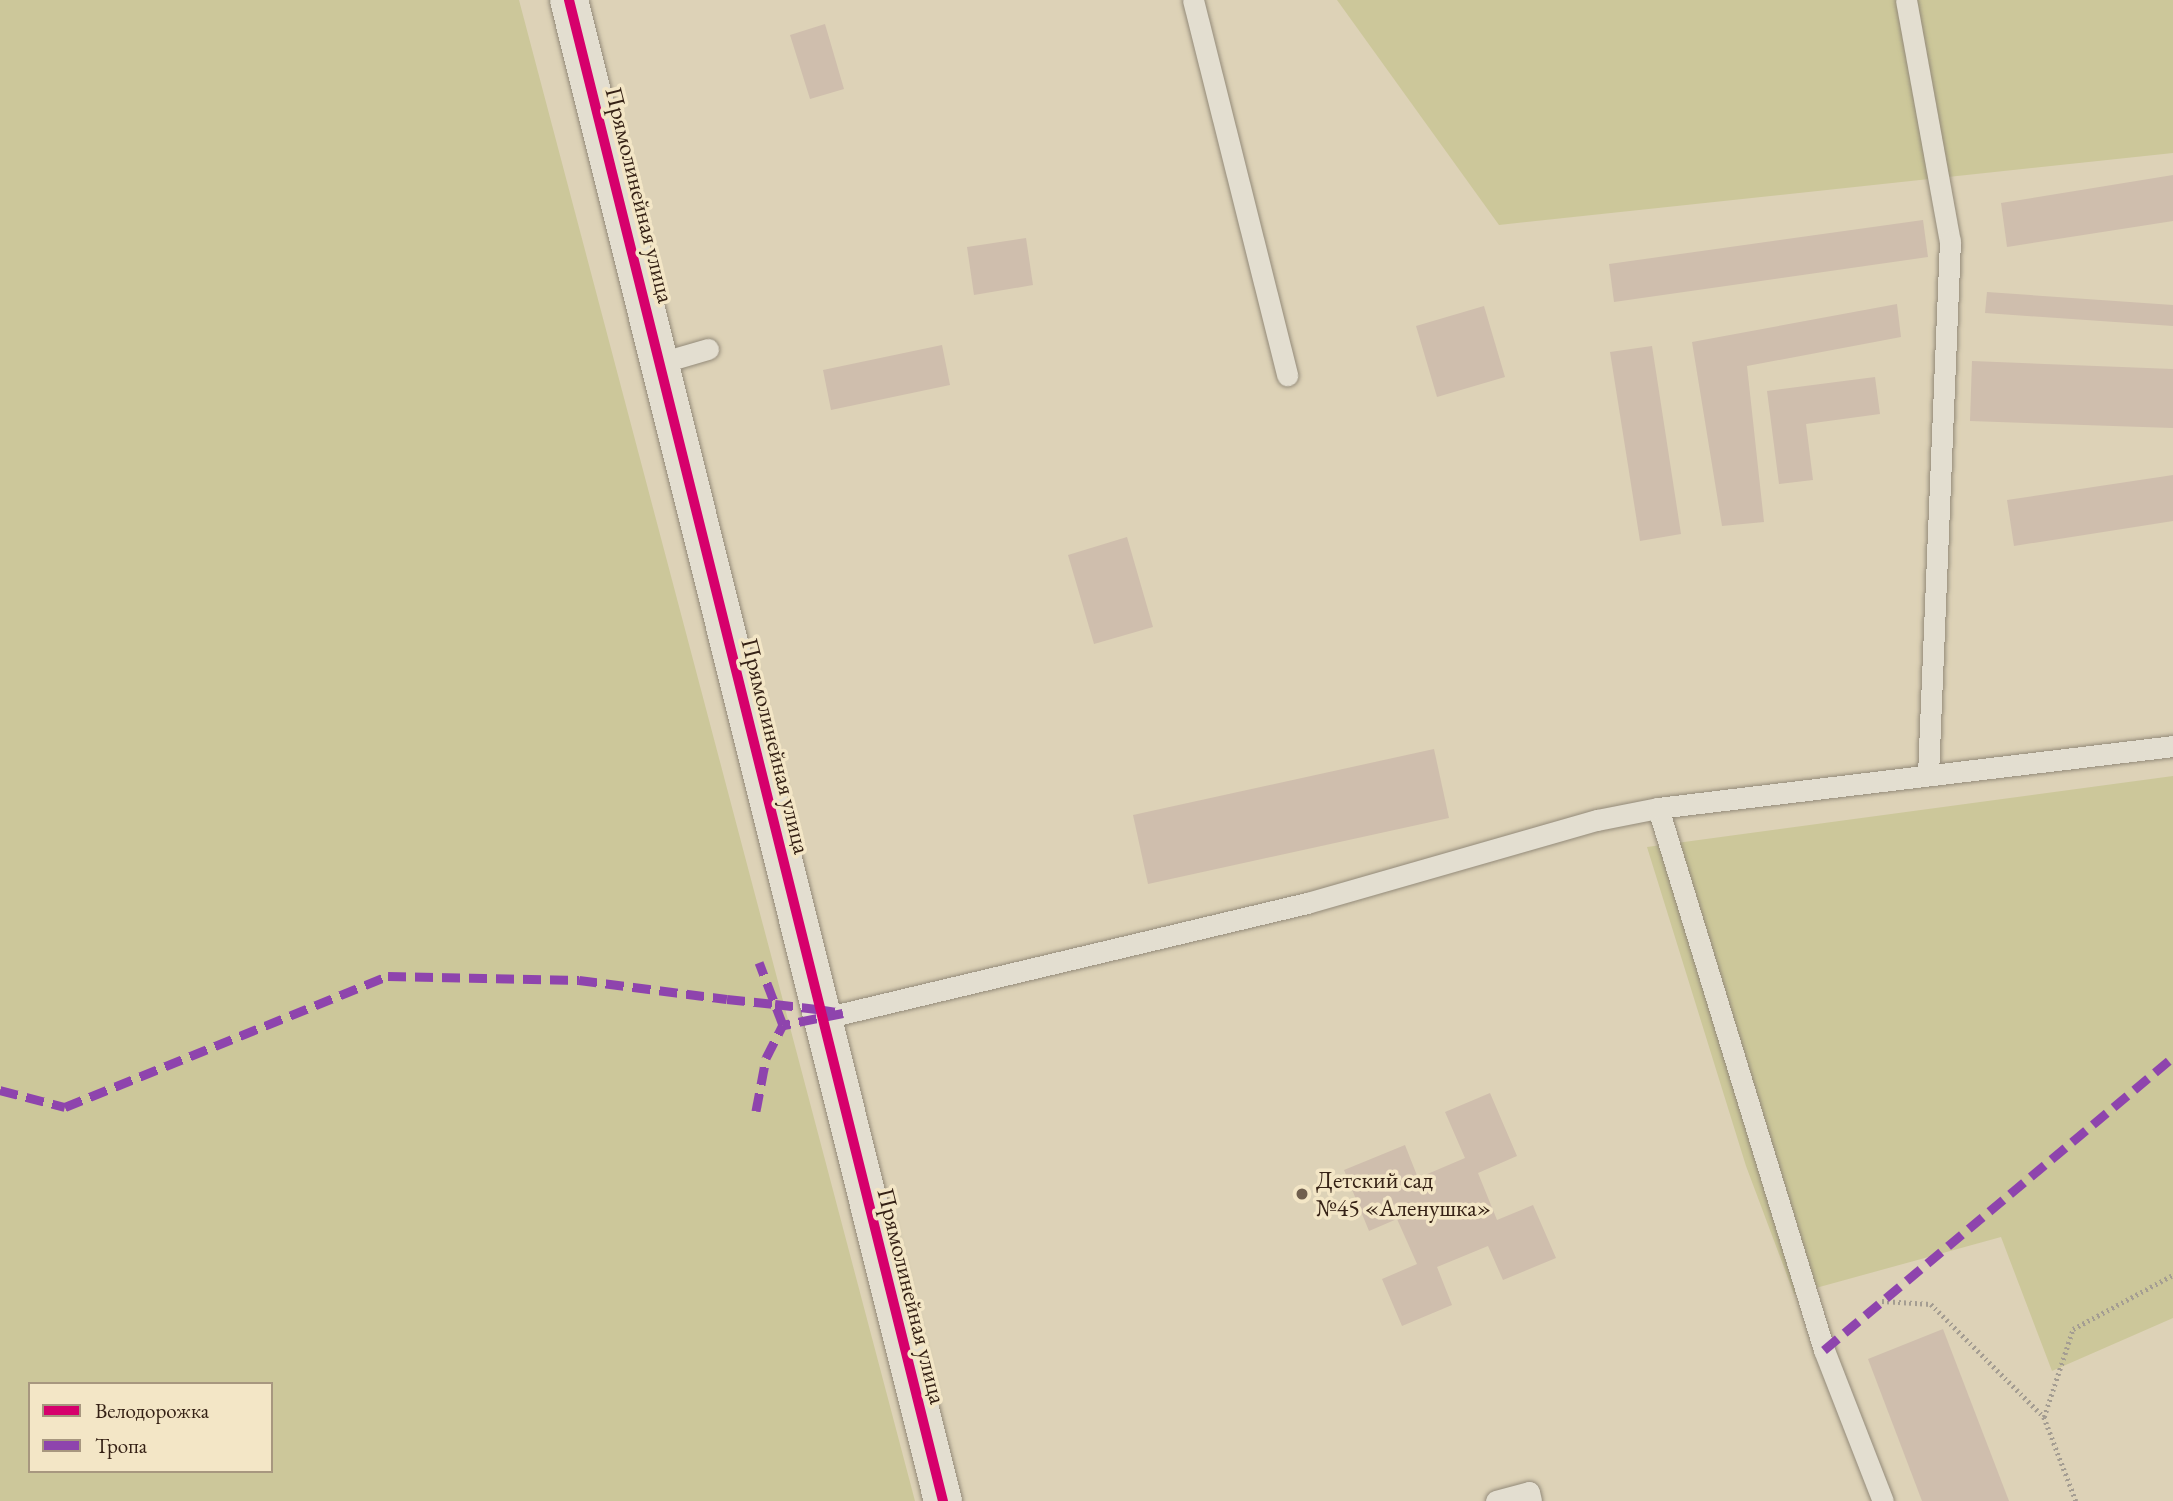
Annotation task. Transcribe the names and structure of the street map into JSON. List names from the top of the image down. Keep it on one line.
{"streets":{"street":["Прямолинейная улица"]},"places":["Детский сад №45 «Аленушка»"],"legend":["Велодорожка","Тропа"]}
